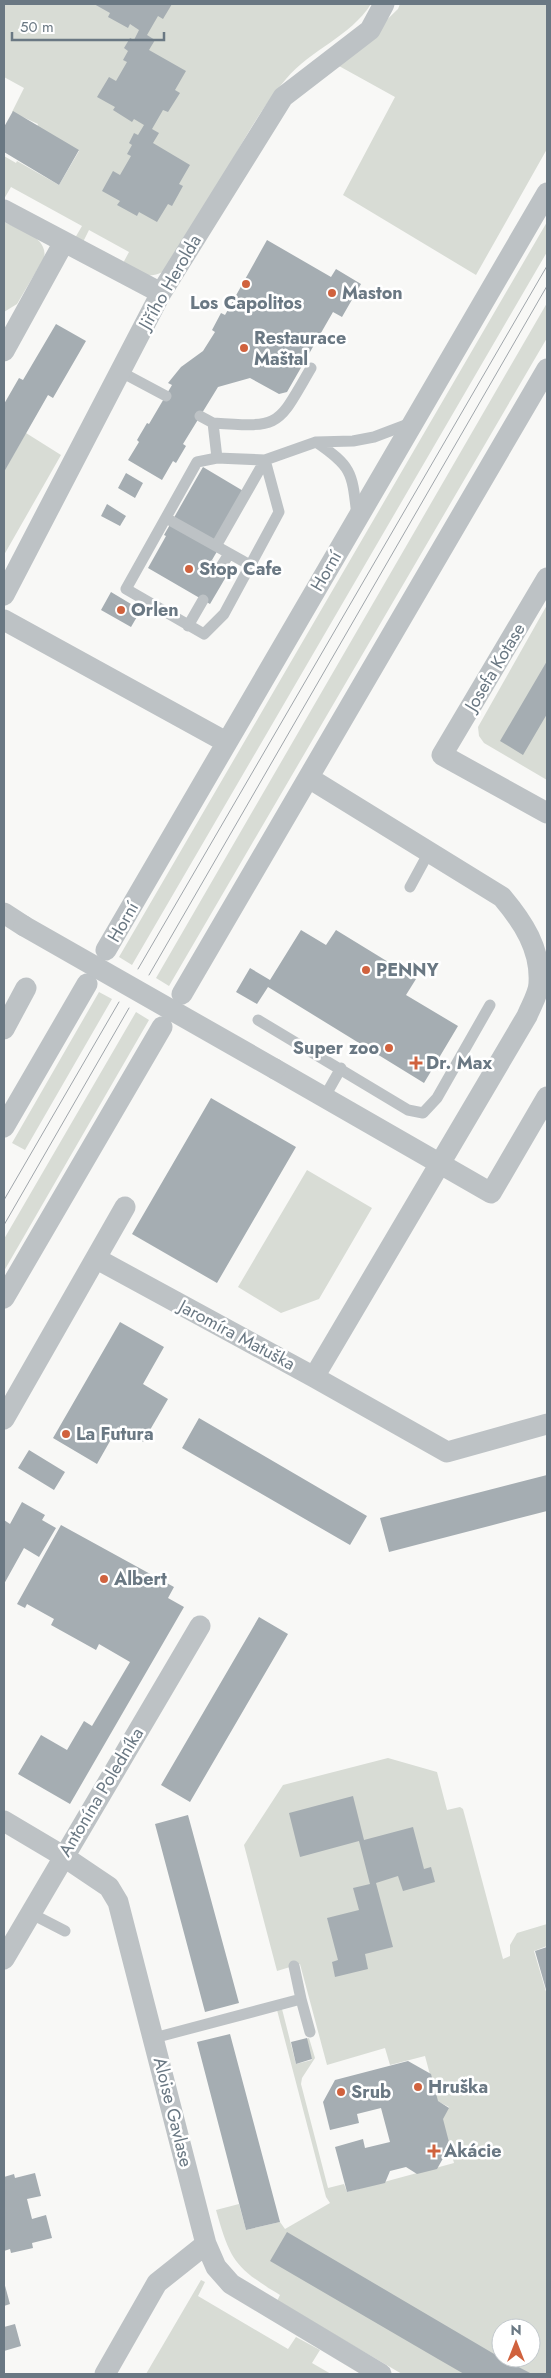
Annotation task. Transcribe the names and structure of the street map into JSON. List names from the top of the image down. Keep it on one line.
{"streets":{"street":["Jiřího Herolda","Horní","Josefa Kotase","Jaromíra Matuška","Antonína Poledníka","Aloise Gavlase"]},"crossings":[["Antonína Poledníka","Aloise Gavlase"]],"places":{"other":["Los Capolitos","Maston","Restaurace Maštal","Stop Cafe","Orlen","PENNY","Super zoo","La Futura","Albert","Hruška","Srub"],"health":["Dr. Max","Akácie"]},"scale_bar":"50 m","north":"top"}
